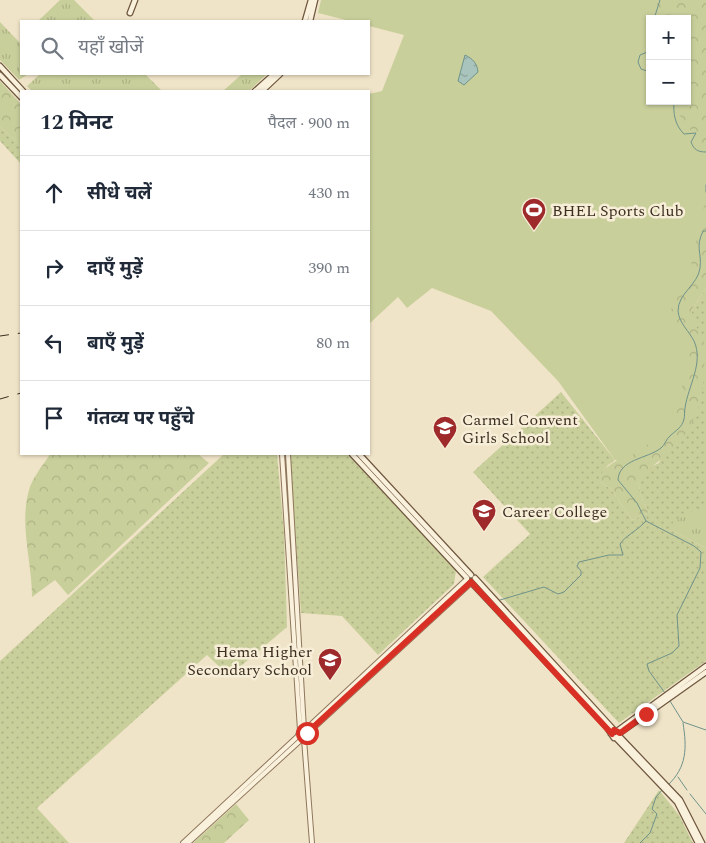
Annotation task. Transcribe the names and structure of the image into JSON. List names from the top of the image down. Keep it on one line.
{"places":{"sports":["BHEL Sports Club"],"school or university":["Carmel Convent Girls School","Career College","Hema Higher Secondary School"]},"page":{"map_buttons":["+","−"],"search":"यहाँ खोजें","heading":["12 मिनट","पैदल · 900 m"],"list":[["सीधे चलें","430 m"],["दाएँ मुड़ें","390 m"],["बाएँ मुड़ें","80 m"],"गंतव्य पर पहुँचे"]}}
